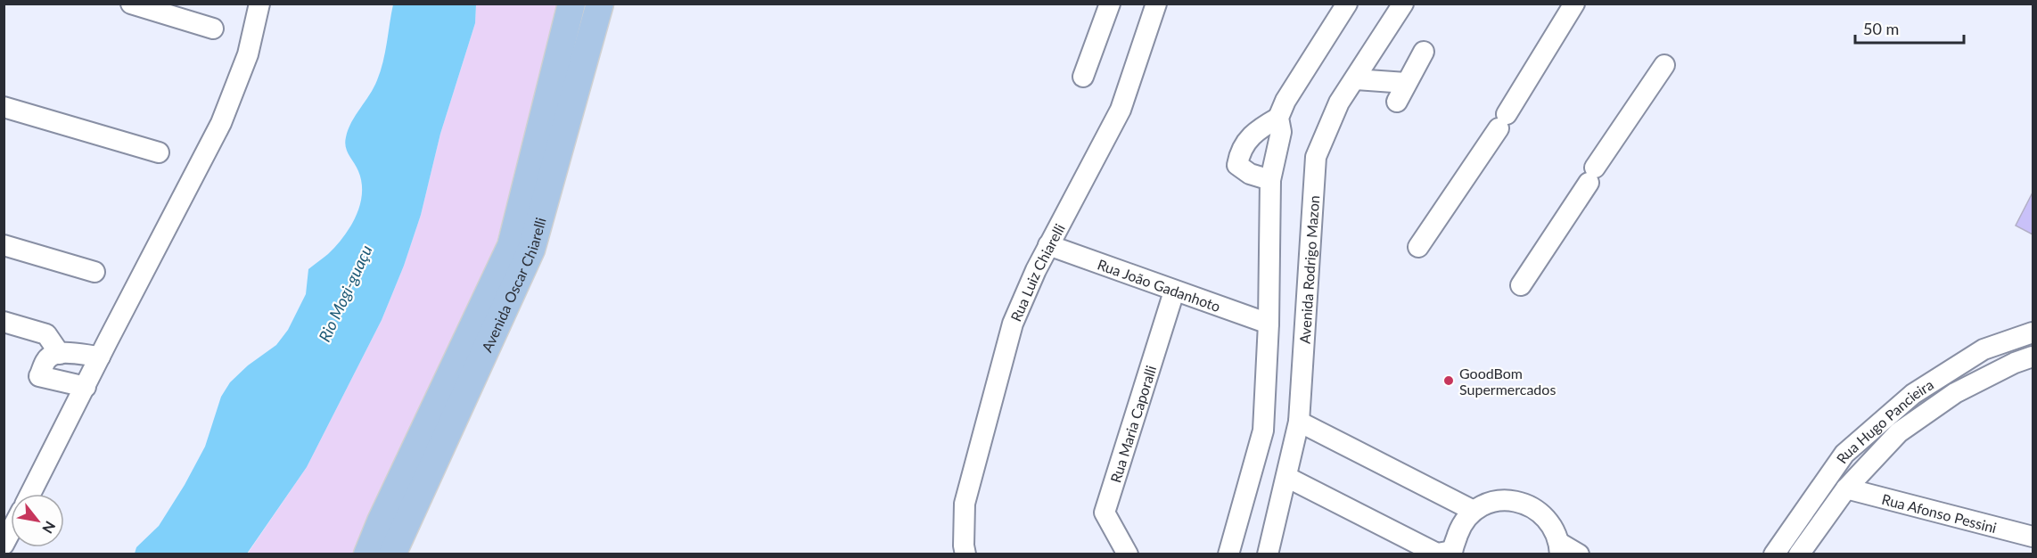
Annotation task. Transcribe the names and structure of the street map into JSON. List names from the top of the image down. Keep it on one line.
{"streets":{"main road":["Avenida Oscar Chiarelli"],"street":["Avenida Rodrigo Mazon","Rua Luiz Chiarelli","Rua João Gadanhoto","Rua Hugo Pancieira","Rua Maria Caporalli","Rua Afonso Pessini"]},"crossings":[["Rua Luiz Chiarelli","Rua João Gadanhoto"],["Rua João Gadanhoto","Rua Maria Caporalli"],["Rua Hugo Pancieira","Rua Afonso Pessini"]],"water":["Rio Mogi-guaçu"],"places":["GoodBom Supermercados"],"scale_bar":"50 m","north":"bottom right"}
